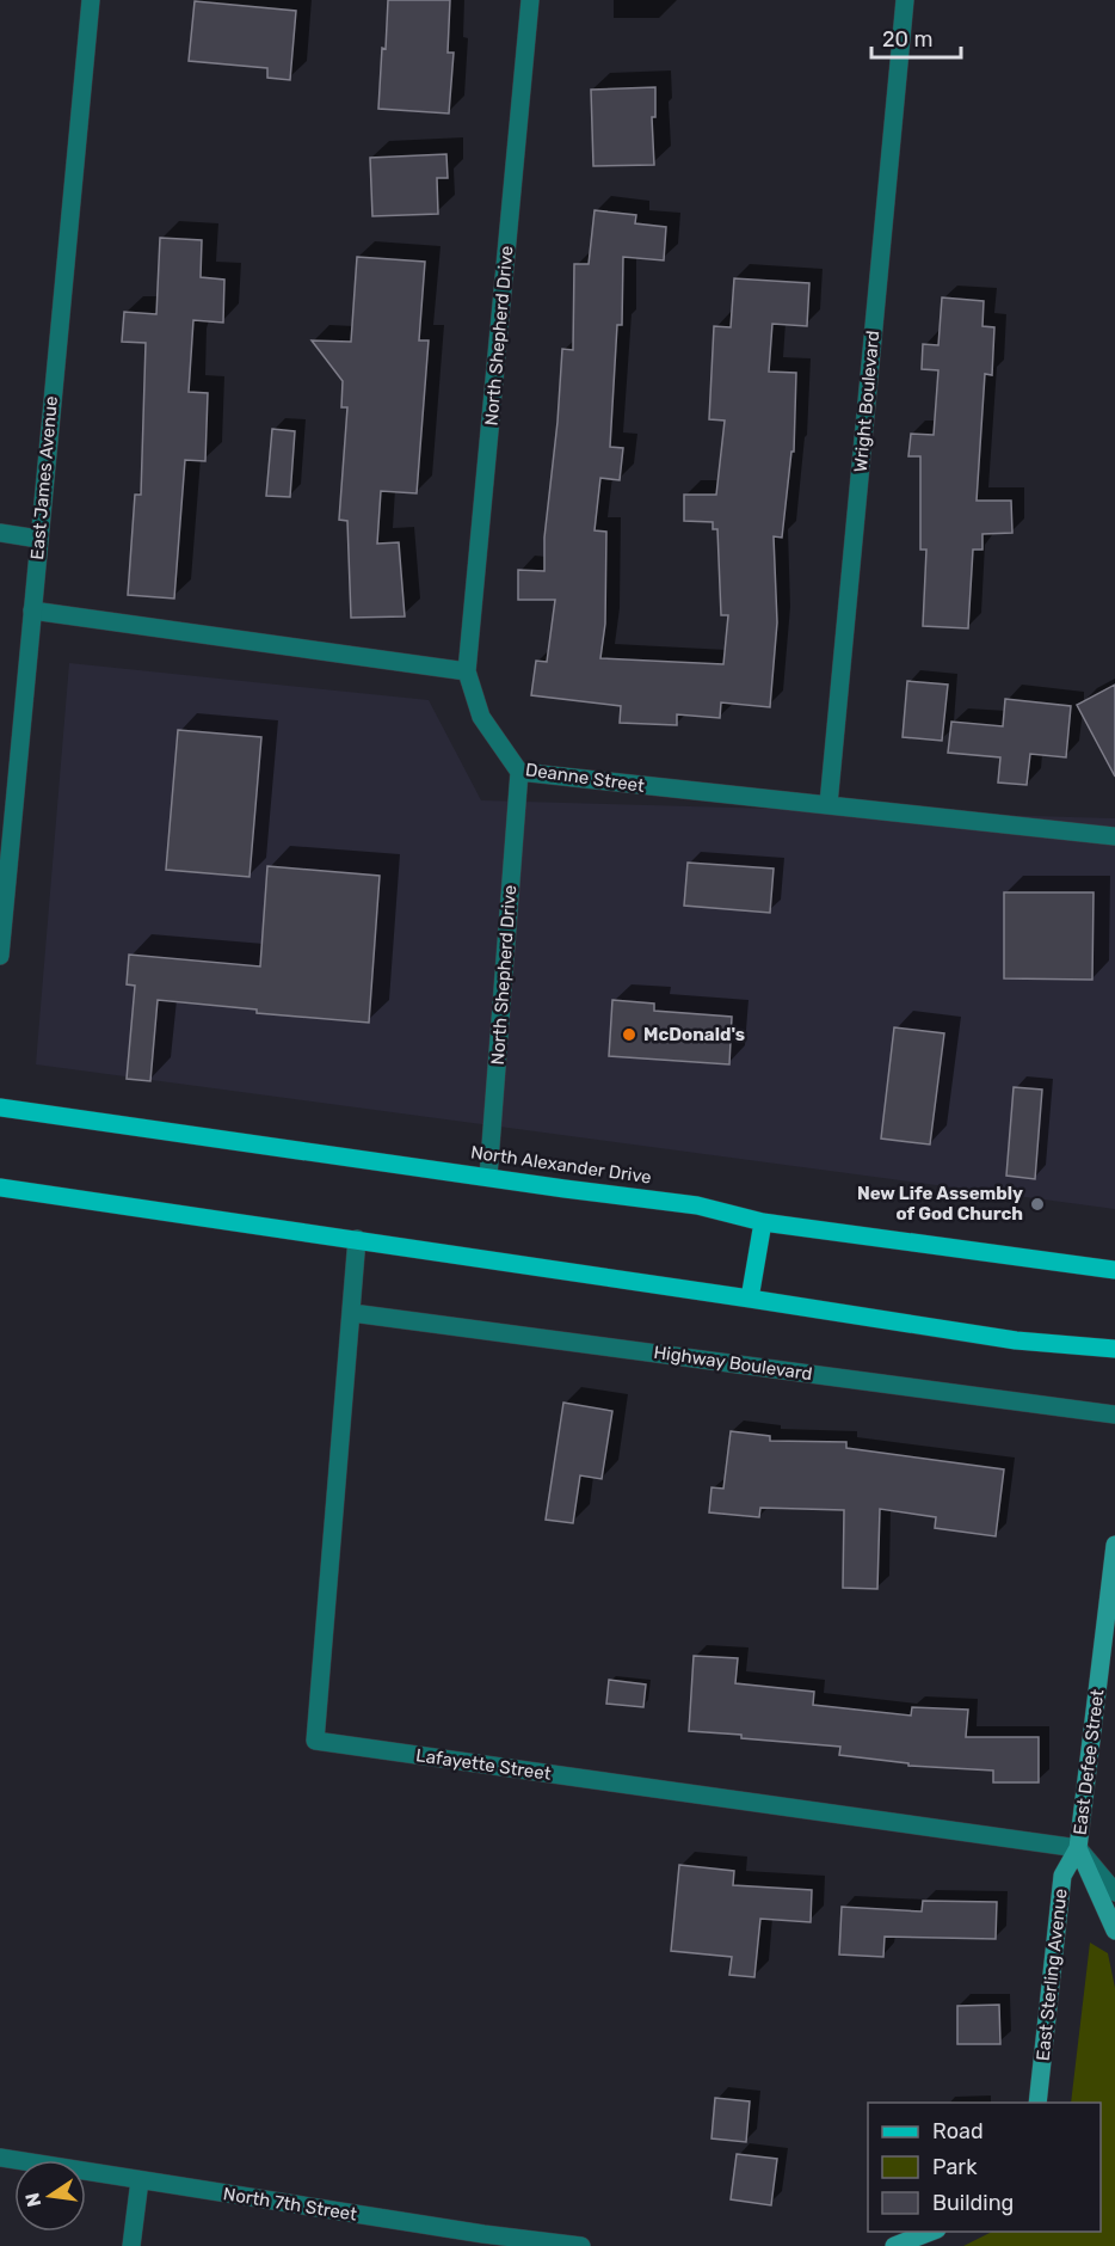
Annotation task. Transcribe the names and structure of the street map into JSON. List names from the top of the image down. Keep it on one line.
{"streets":{"main road":["North Alexander Drive","East Defee Street","East Sterling Avenue"],"street":["North Shepherd Drive","Wright Boulevard","East James Avenue","Deanne Street","Highway Boulevard","Lafayette Street","North 7th Street"]},"crossings":[["North Shepherd Drive","Deanne Street"],["North Shepherd Drive","North Alexander Drive"],["Wright Boulevard","Deanne Street"],["Highway Boulevard","Lafayette Street"],["East Defee Street","Lafayette Street"],["East Defee Street","East Sterling Avenue"],["Lafayette Street","East Sterling Avenue"]],"places":["McDonald's","New Life Assembly of God Church"],"legend":["Road","Park","Building"],"scale_bar":"20 m","north":"left"}
